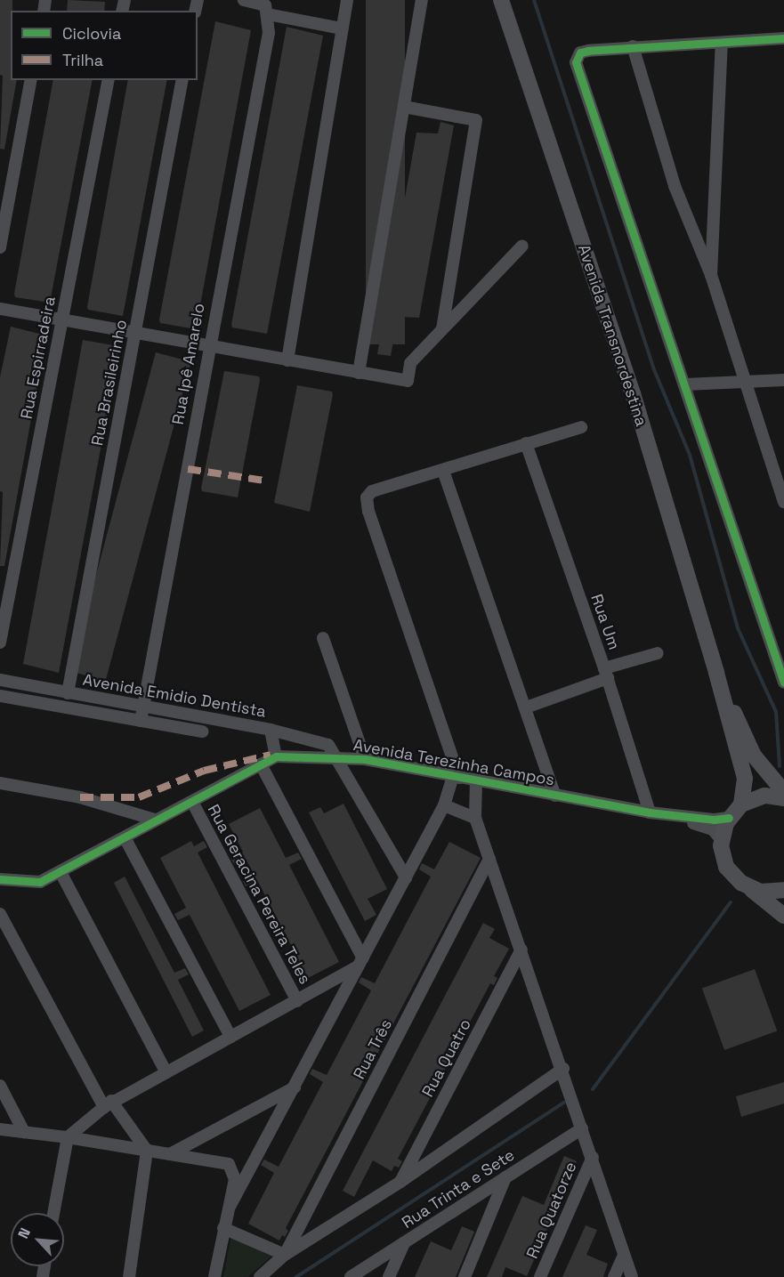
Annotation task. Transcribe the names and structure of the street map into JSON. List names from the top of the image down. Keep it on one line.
{"streets":{"main road":["Avenida Transnordestina"],"street":["Rua Espirradeira","Rua Ipê Amarelo","Rua Brasileirinho","Rua Um","Avenida Emidio Dentista","Avenida Terezinha Campos","Rua Geracina Pereira Teles","Rua Três","Rua Quatro","Rua Trinta e Sete","Rua Quatorze"]},"crossings":[["Rua Ipê Amarelo","Avenida Emidio Dentista"],["Rua Brasileirinho","Avenida Emidio Dentista"],["Rua Um","Avenida Terezinha Campos"],["Avenida Emidio Dentista","Avenida Terezinha Campos"],["Avenida Terezinha Campos","Rua Geracina Pereira Teles"]],"legend":["Ciclovia","Trilha"],"north":"top left"}
